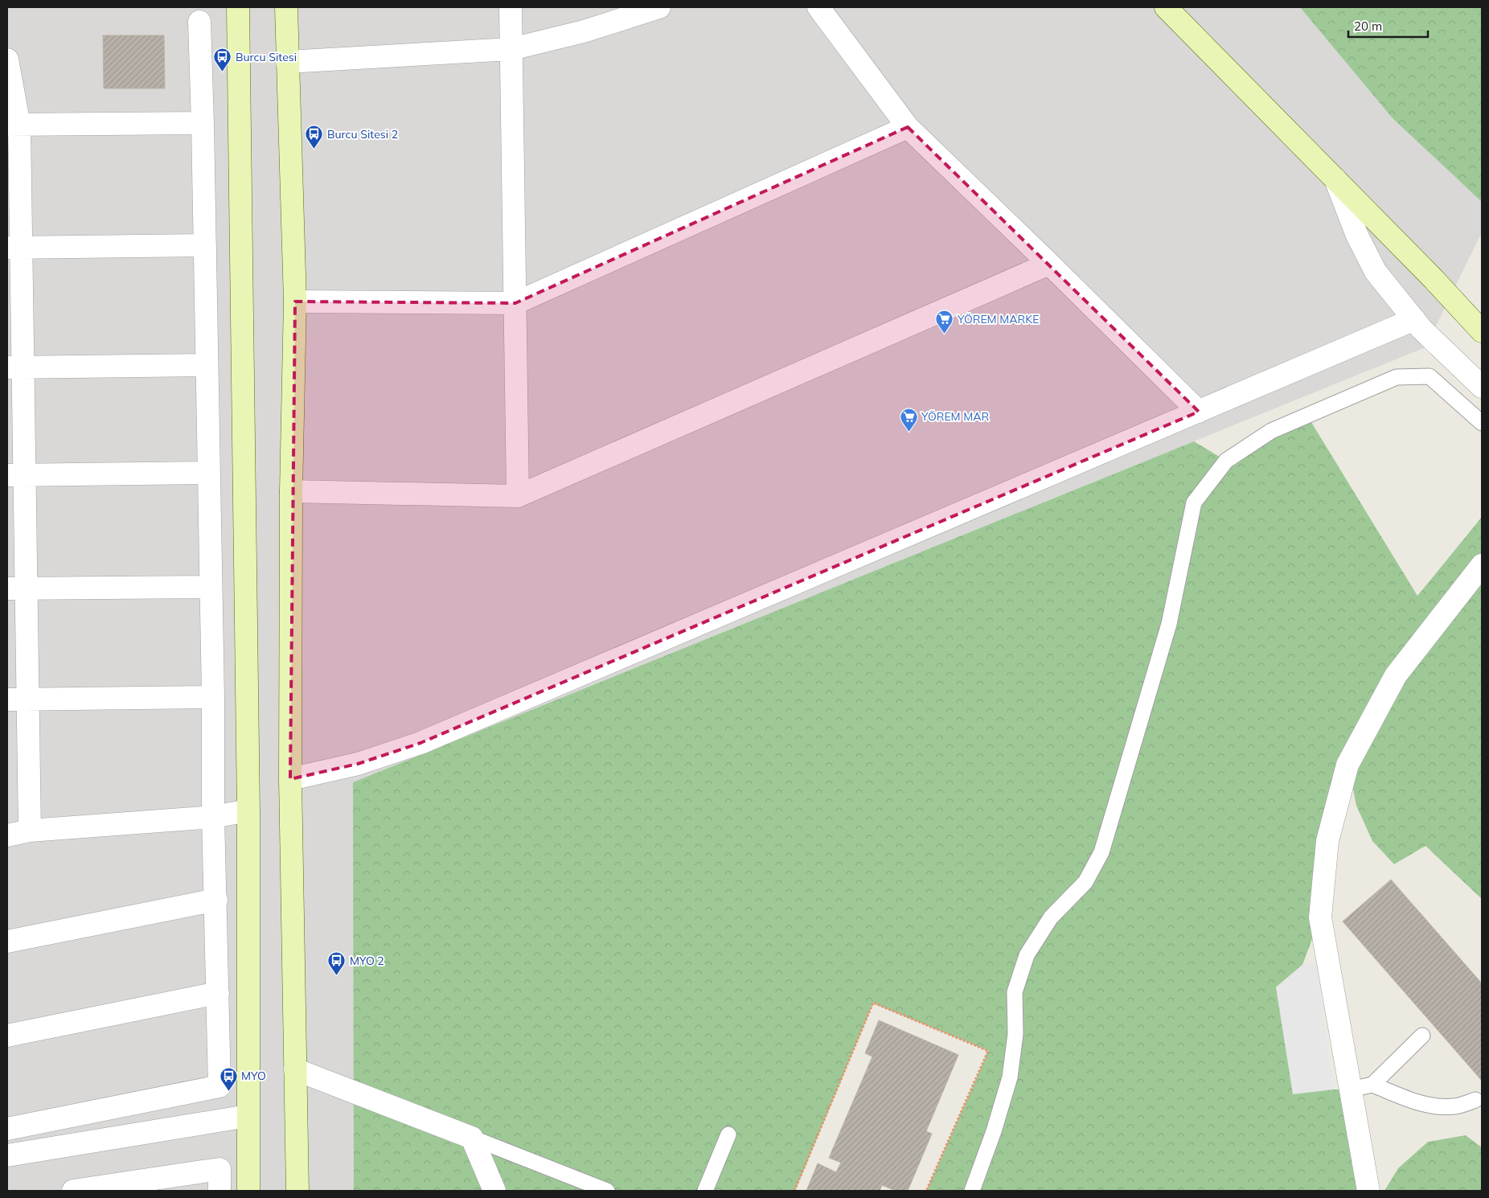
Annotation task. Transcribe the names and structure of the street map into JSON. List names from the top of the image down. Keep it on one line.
{"places":{"bus stop":["Burcu Sitesi","Burcu Sitesi 2","MYO 2","MYO"],"supermarket":["YÖREM MARKE","YÖREM MAR"]},"scale_bar":"20 m"}
